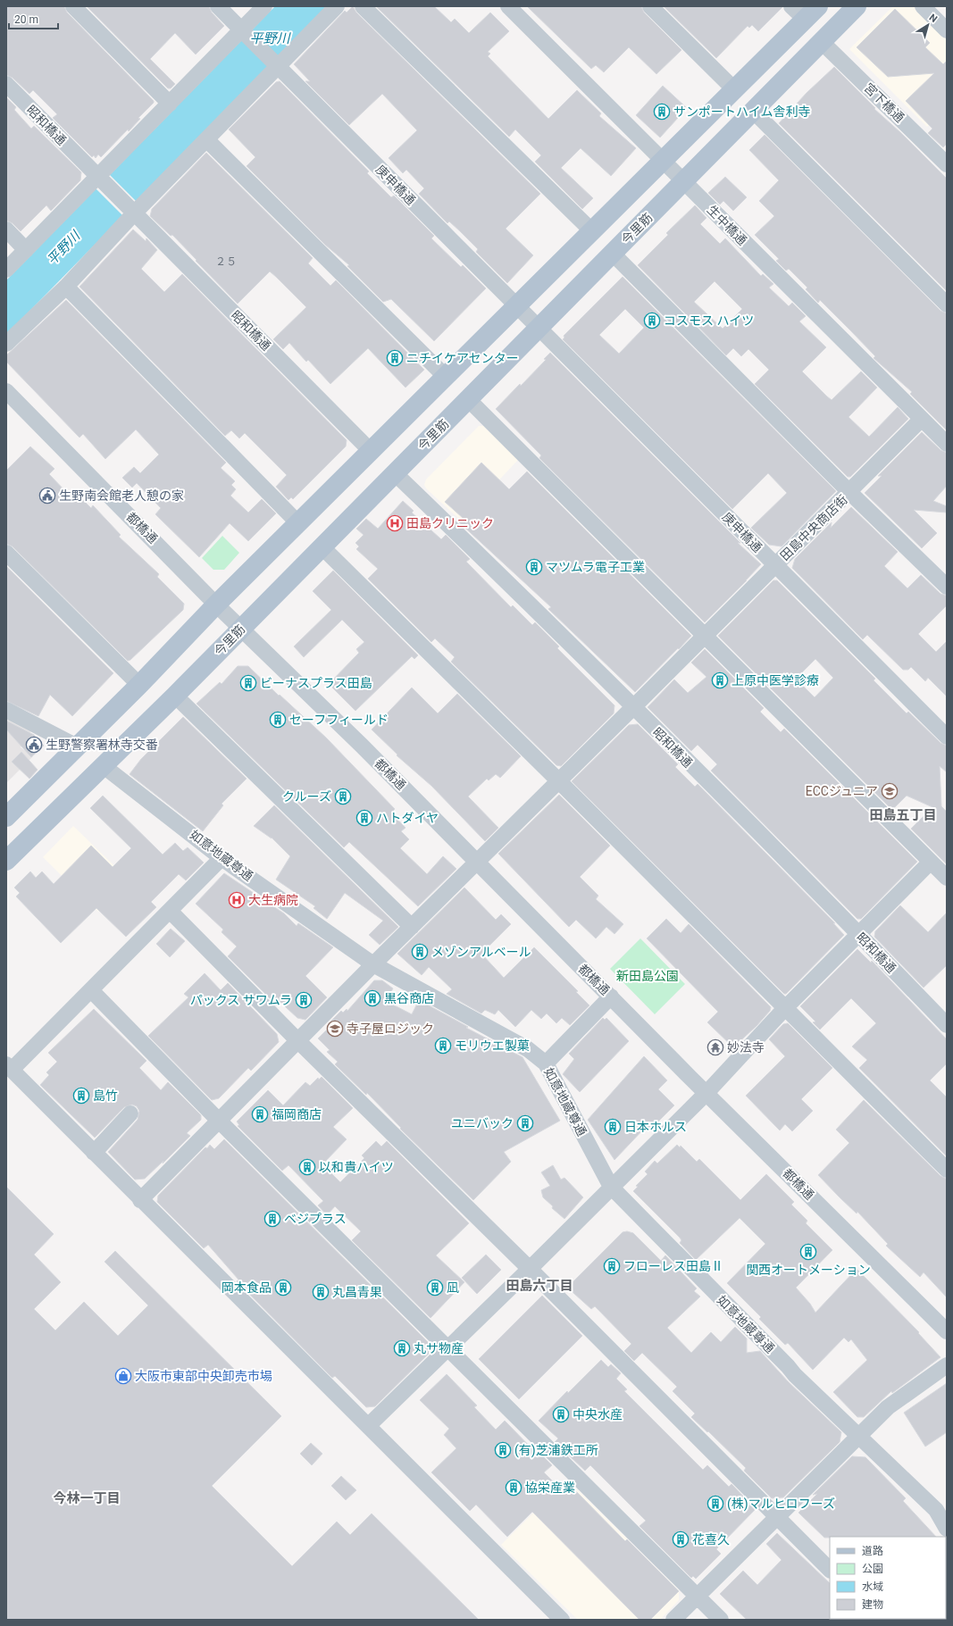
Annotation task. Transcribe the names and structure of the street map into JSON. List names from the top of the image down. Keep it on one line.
{"streets":{"main road":["今里筋"],"street":["宮下橋通","昭和橋通","庚申橋通","生中橋通","都橋通","田島中央商店街","如意地蔵尊通"]},"crossings":[["宮下橋通","今里筋"],["昭和橋通","今里筋"],["昭和橋通","田島中央商店街"],["庚申橋通","今里筋"],["庚申橋通","田島中央商店街"],["生中橋通","今里筋"],["生中橋通","田島中央商店街"],["今里筋","都橋通"],["今里筋","如意地蔵尊通"],["都橋通","田島中央商店街"],["田島中央商店街","如意地蔵尊通"]],"districts":["田島五丁目","田島六丁目","今林一丁目"],"water":["平野川"],"parks":["新田島公園"],"places":{"building":["サンポートハイム舎利寺","コスモス ハイツ","ニチイケアセンター","マツムラ電子工業","上原中医学診療","ビーナスプラス田島","セーフフィールド","クルーズ","ハトダイヤ","メゾンアルベール","黒谷商店","パックス サワムラ","モリウエ製菓","島竹","福岡商店","ユニバック","日本ホルス","以和貴ハイツ","ベジプラス","関西オートメーション","フローレス田島Ⅱ","岡本食品","凪","丸昌青果","丸サ物産","中央水産","(有)芝浦鉄工所","協栄産業","(株)マルヒロフーズ","花喜久"],"public building":["生野南会館老人憩の家","生野警察署林寺交番"],"hospital":["田島クリニック","大生病院"],"school or university":["ECCジュニア","寺子屋ロジック"],"temple":["妙法寺"],"shop":["大阪市東部中央卸売市場"]},"house_numbers":["２５"],"legend":["道路","公園","水域","建物"],"scale_bar":"20 m","north":"top right"}
